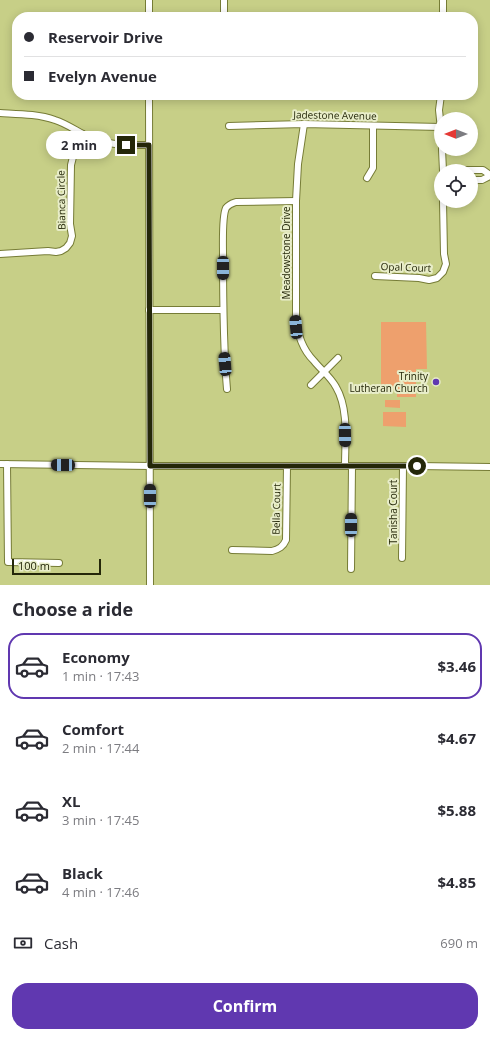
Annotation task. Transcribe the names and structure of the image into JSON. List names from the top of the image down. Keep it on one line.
{"streets":{"street":["Jadestone Avenue","Bianca Circle","Meadowstone Drive","Opal Court","Bella Court","Tanisha Court"]},"crossings":[["Jadestone Avenue","Meadowstone Drive"]],"places":["Trinity Lutheran Church"],"scale_bar":"100 m","north":"left","page":{"banner":["Reservoir Drive","Evelyn Avenue"],"bubble":"2 min","scale":"100 m","heading":"Choose a ride","list":[{"name":"Economy","note":"1 min · 17:43","value":"$3.46"},{"name":"Comfort","note":"2 min · 17:44","value":"$4.67"},{"name":"XL","note":"3 min · 17:45","value":"$5.88"},{"name":"Black","note":"4 min · 17:46","value":"$4.85"}],"pay":["Cash","690 m"],"buttons":"Confirm"}}
